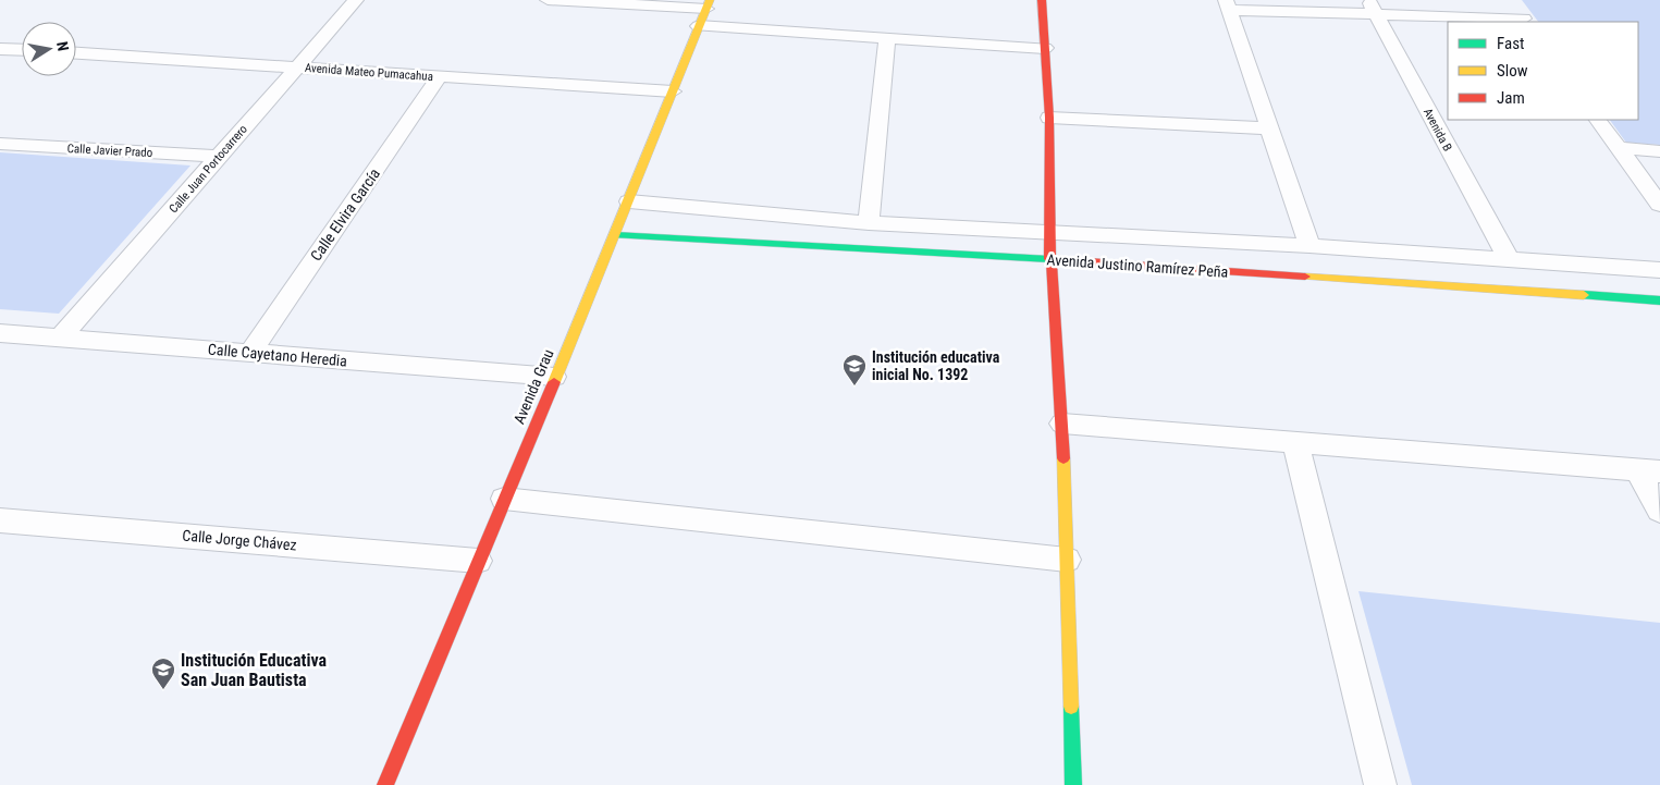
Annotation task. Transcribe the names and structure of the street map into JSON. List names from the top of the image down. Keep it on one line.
{"streets":{"street":["Avenida Mateo Pumacahua","Avenida B","Calle Javier Prado","Calle Juan Portocarrero","Calle Elvira García","Avenida Justino Ramírez Peña","Calle Cayetano Heredia","Avenida Grau","Calle Jorge Chávez"]},"crossings":[["Avenida Mateo Pumacahua","Calle Juan Portocarrero"],["Avenida Mateo Pumacahua","Calle Elvira García"],["Avenida Mateo Pumacahua","Avenida Grau"],["Avenida B","Avenida Justino Ramírez Peña"],["Calle Javier Prado","Calle Juan Portocarrero"],["Calle Juan Portocarrero","Calle Cayetano Heredia"],["Calle Elvira García","Calle Cayetano Heredia"],["Avenida Justino Ramírez Peña","Avenida Grau"],["Calle Cayetano Heredia","Avenida Grau"],["Avenida Grau","Calle Jorge Chávez"]],"places":{"school or university":["Institución educativa inicial No. 1392","Institución Educativa San Juan Bautista"]},"legend":["Fast","Slow","Jam"],"north":"right"}
